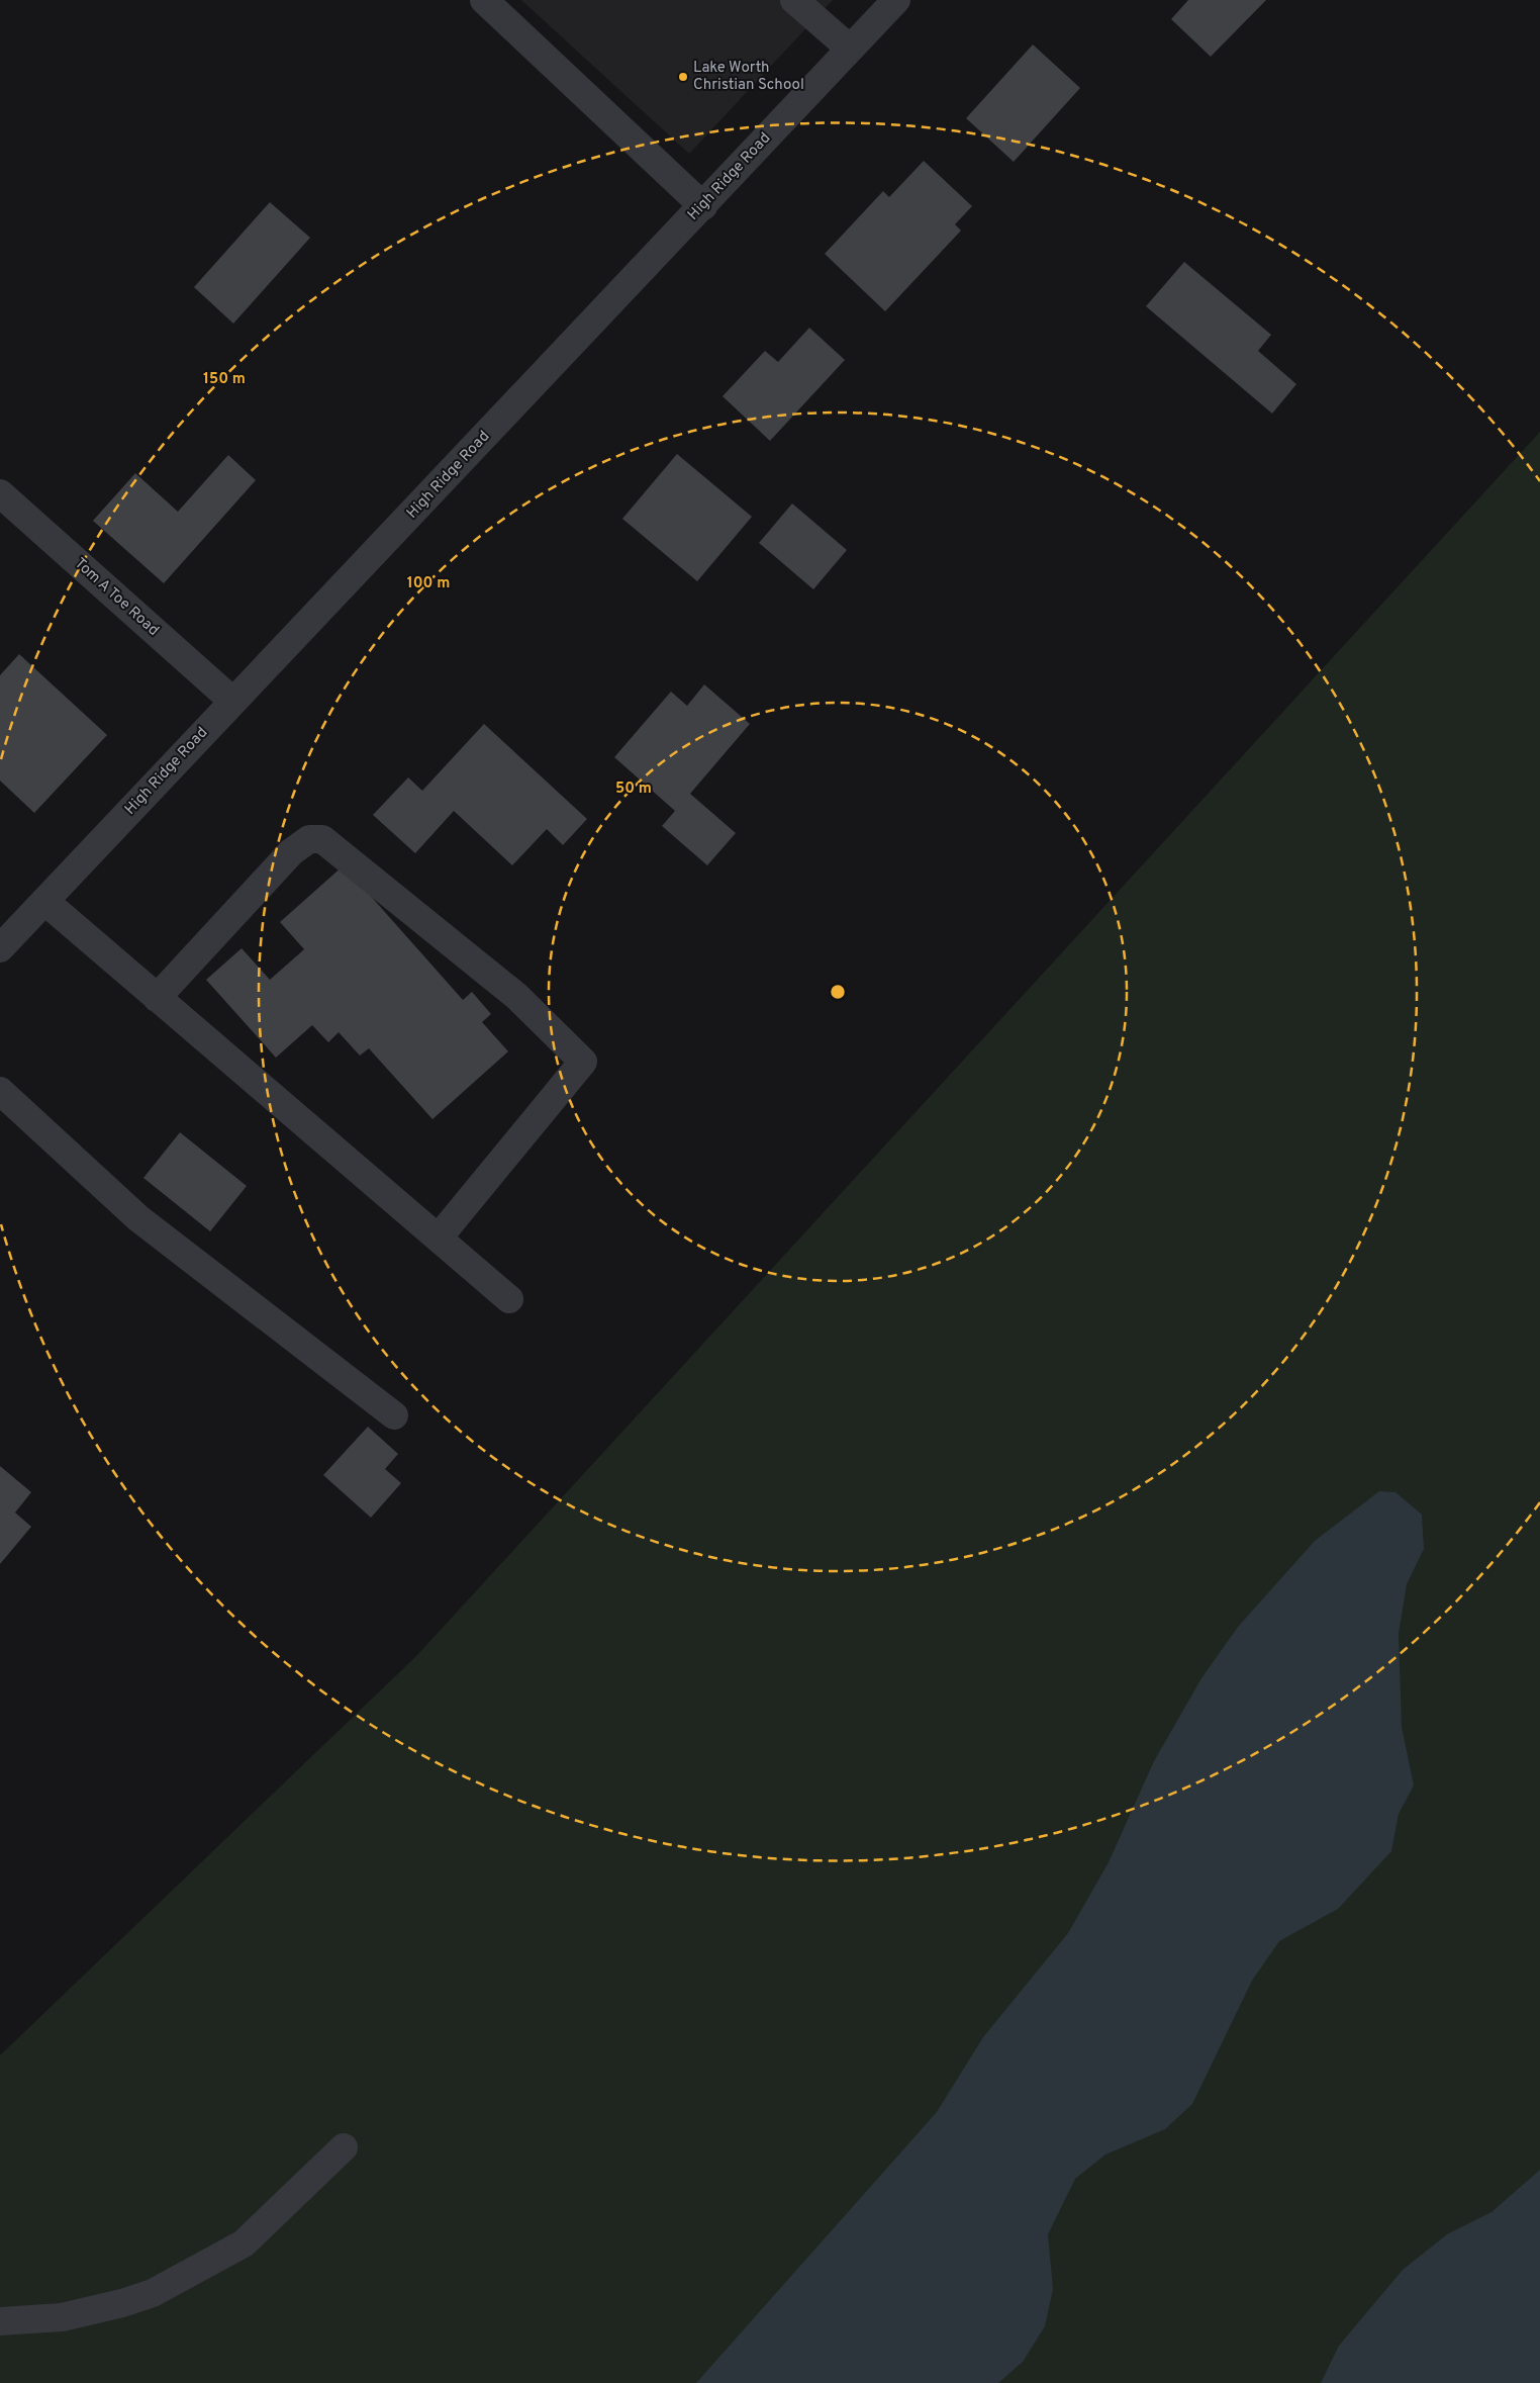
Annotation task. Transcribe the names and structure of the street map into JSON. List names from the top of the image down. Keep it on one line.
{"streets":{"street":["High Ridge Road","Tom A Toe Road"]},"crossings":[["High Ridge Road","Tom A Toe Road"]],"places":["Lake Worth Christian School"],"rings":["150 m","100 m","50 m"]}
